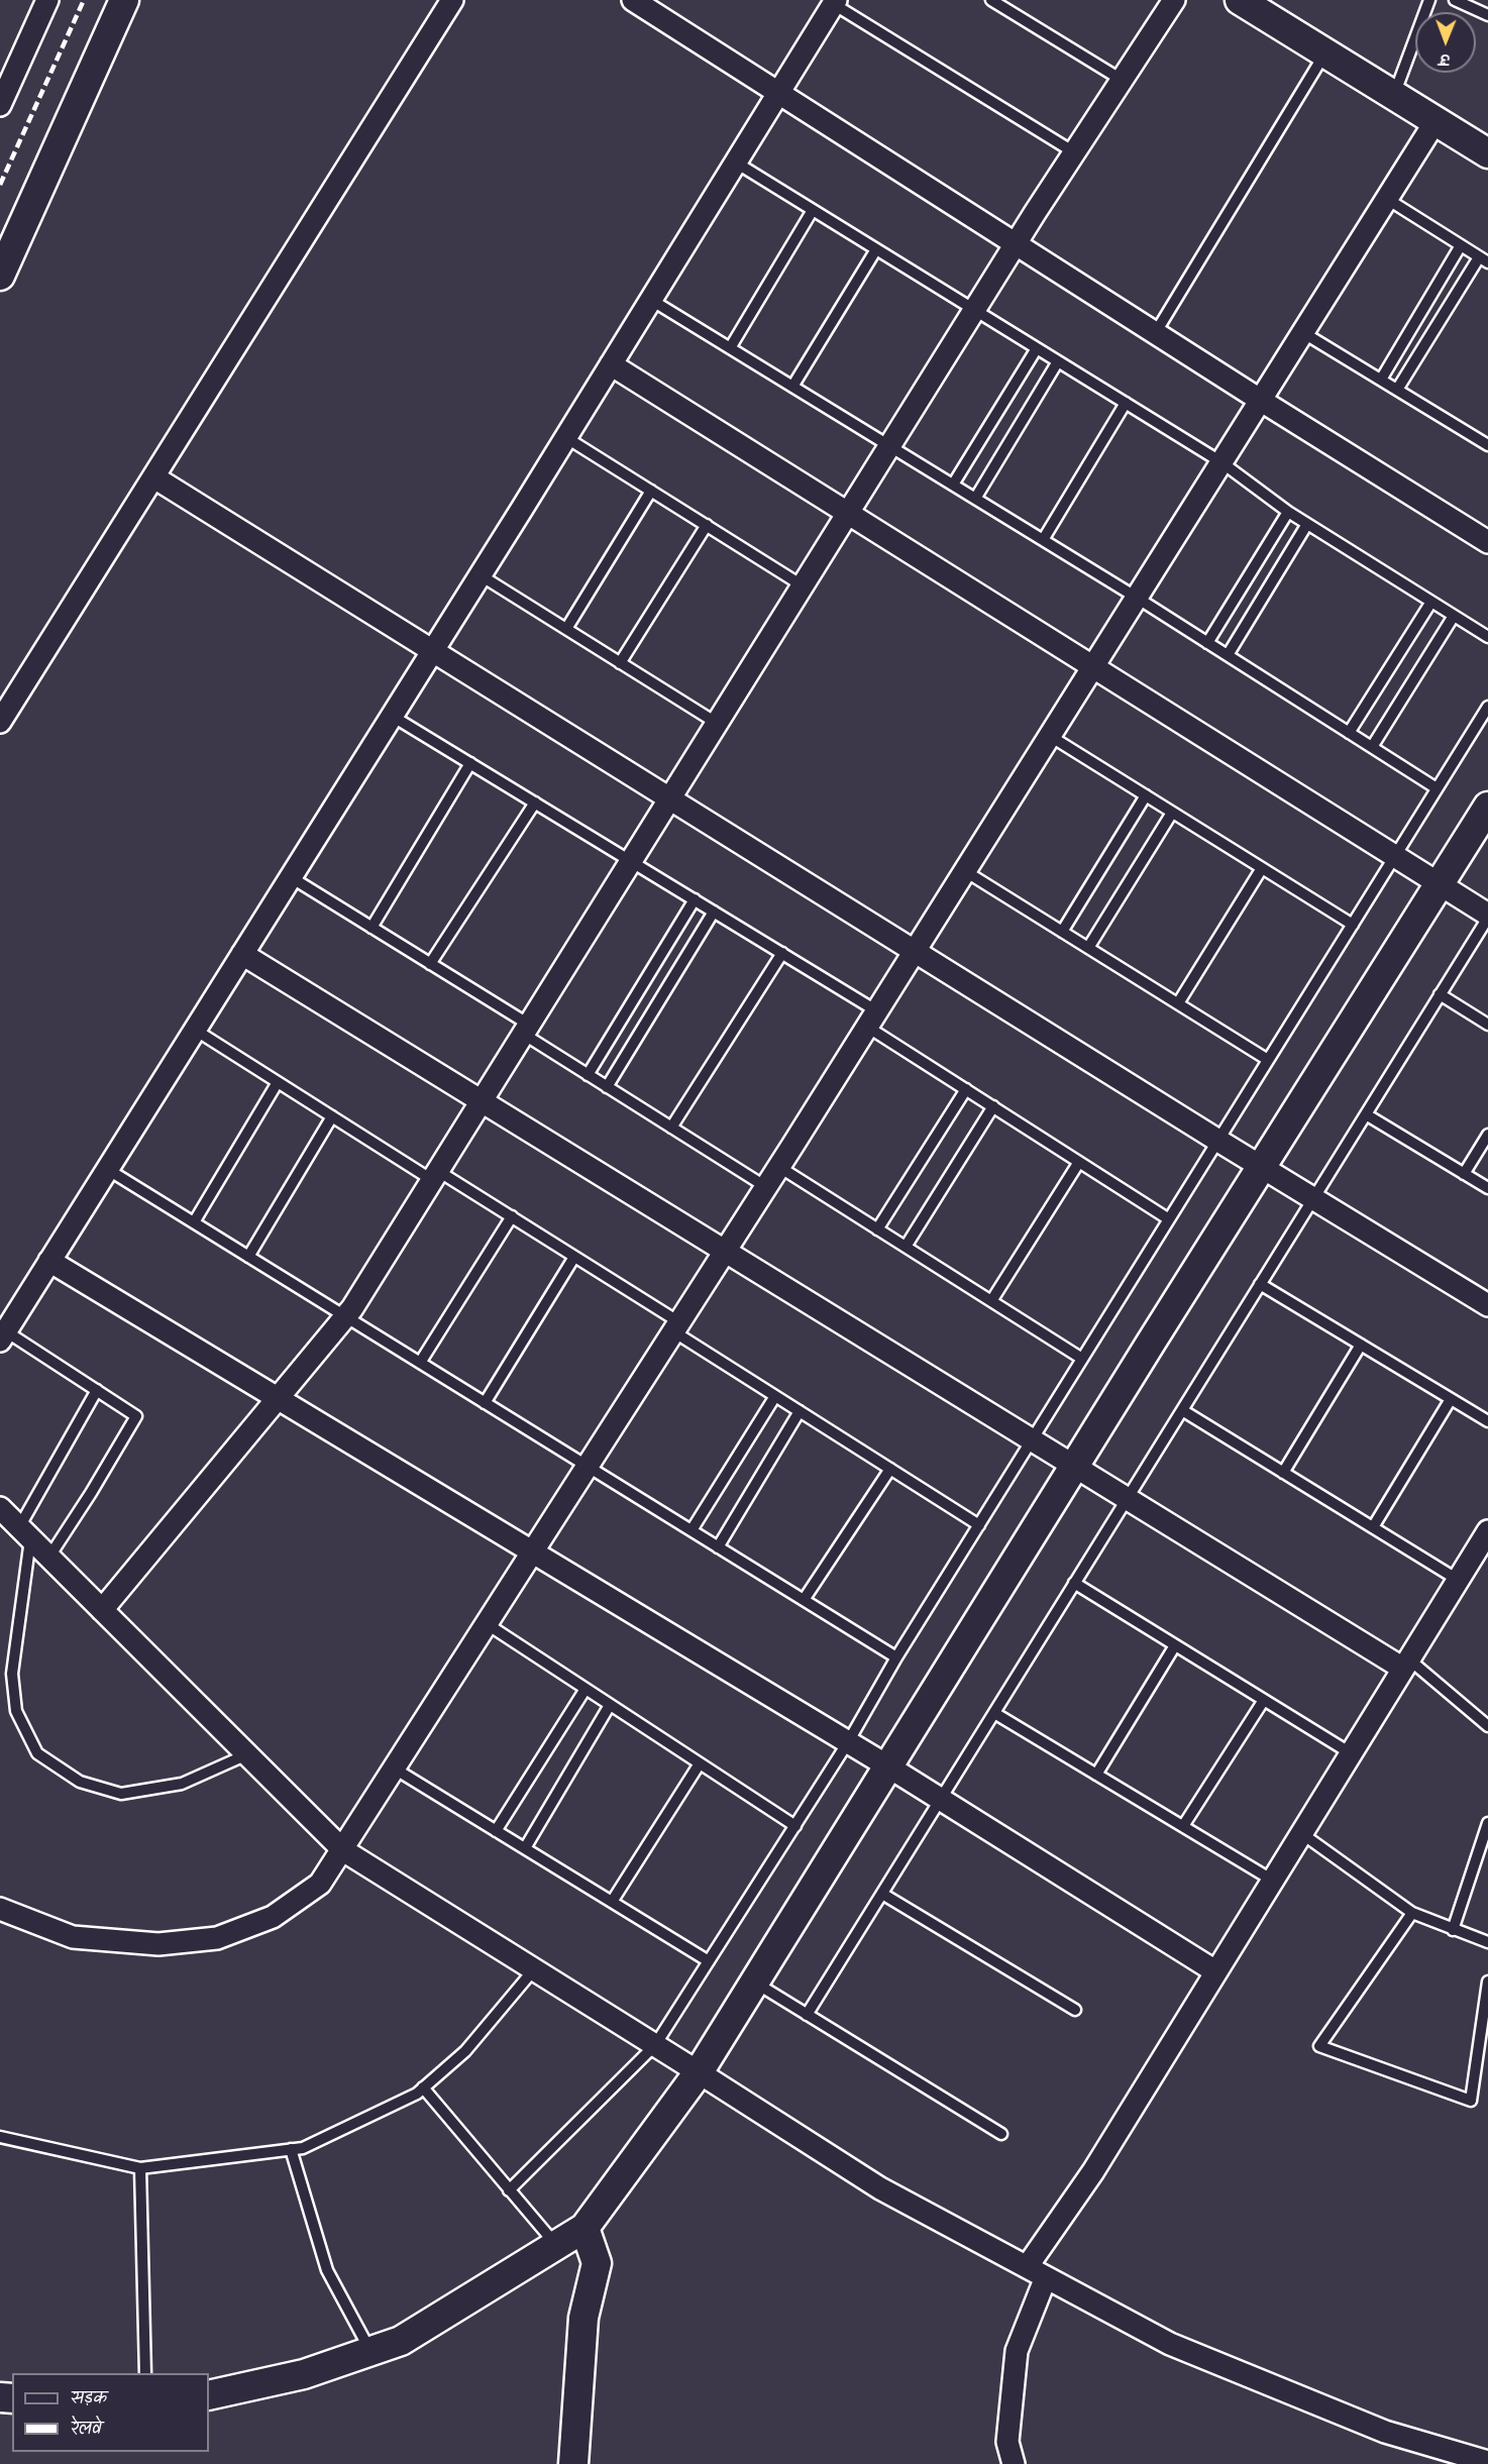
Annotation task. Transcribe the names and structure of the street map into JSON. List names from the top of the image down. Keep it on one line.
{"legend":["सड़क","रेलवे"],"north":"bottom"}
